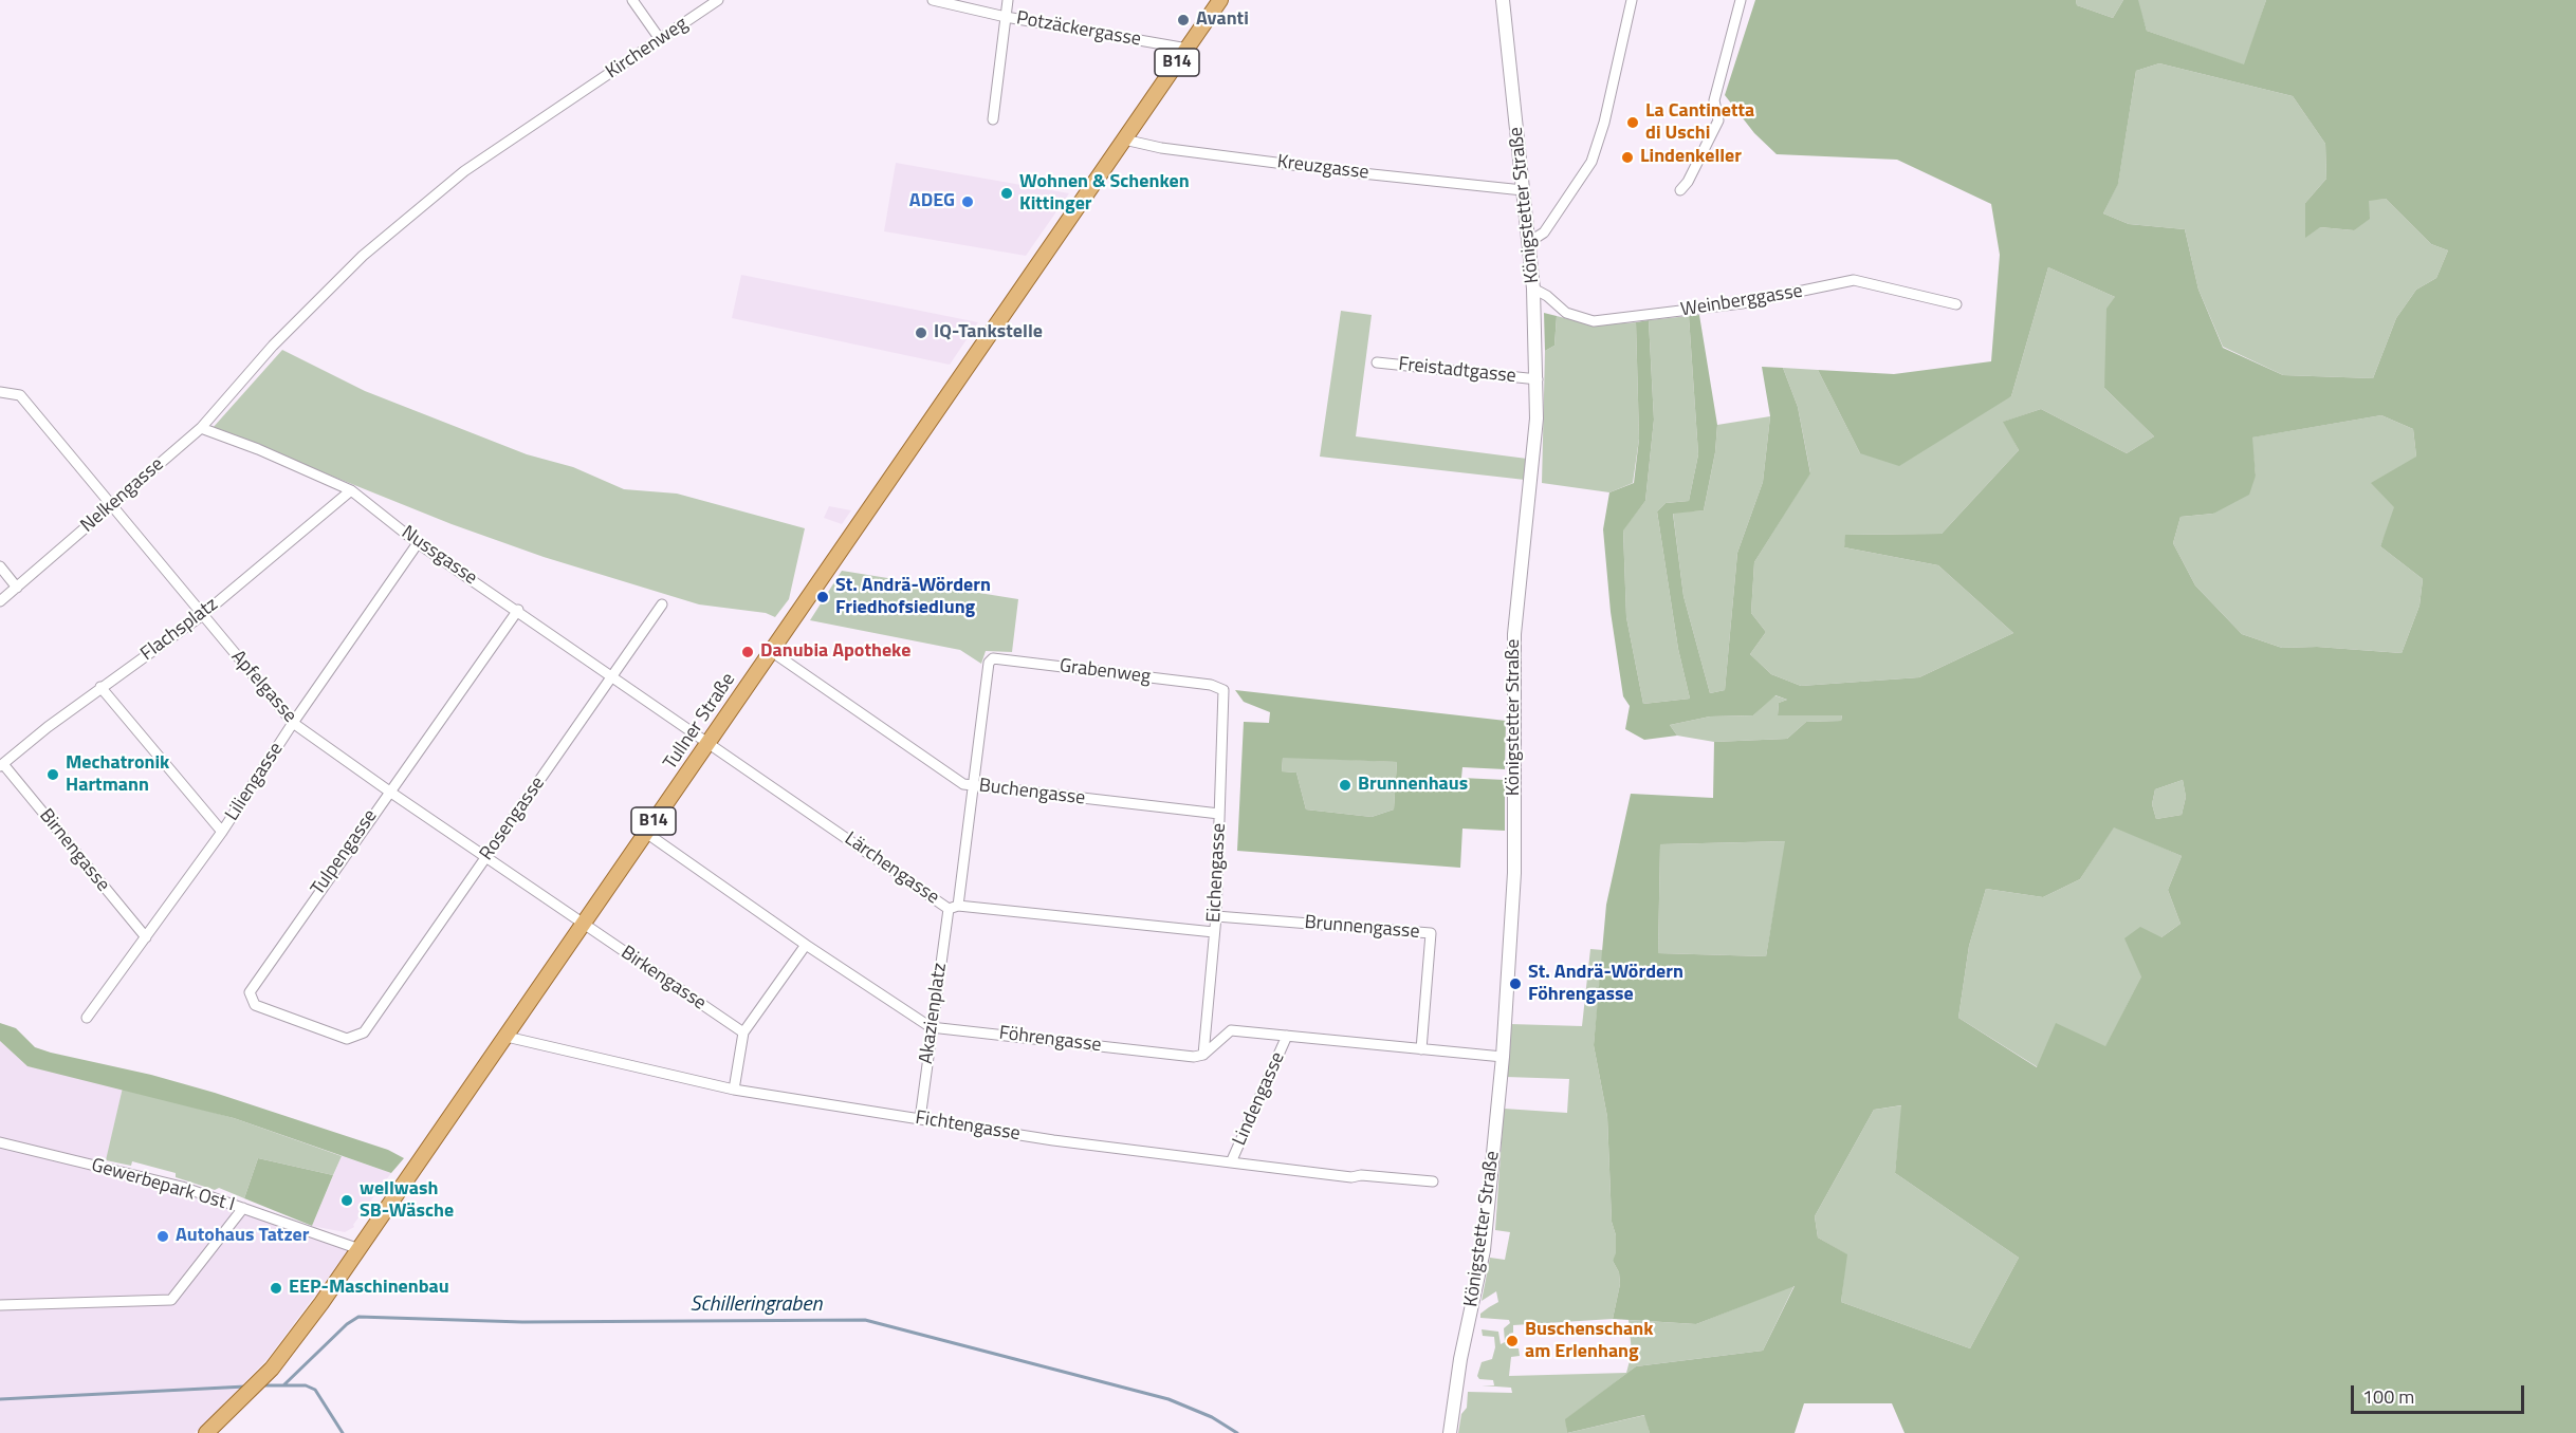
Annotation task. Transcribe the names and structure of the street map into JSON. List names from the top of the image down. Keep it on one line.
{"streets":{"main road":["B14","Königstetter Straße","Tullner Straße"],"street":["Potzäckergasse","Kirchenweg","Kreuzgasse","Weinberggasse","Freistadtgasse","Nelkengasse","Nussgasse","Flachsplatz","Grabenweg","Apfelgasse","Liliengasse","Buchengasse","Rosengasse","Birnengasse","Tulpengasse","Lärchengasse","Eichengasse","Brunnengasse","Birkengasse","Akazienplatz","Föhrengasse","Lindengasse","Fichtengasse","Gewerbepark Ost I"]},"crossings":[["Potzäckergasse","Tullner Straße"],["Kirchenweg","Nelkengasse"],["Kreuzgasse","Königstetter Straße"],["Kreuzgasse","Tullner Straße"],["Königstetter Straße","Weinberggasse"],["Königstetter Straße","Freistadtgasse"],["Nelkengasse","Nussgasse"],["Nelkengasse","Apfelgasse"],["Nussgasse","Flachsplatz"],["Nussgasse","Liliengasse"],["Nussgasse","Rosengasse"],["Nussgasse","Tulpengasse"],["Nussgasse","Lärchengasse"],["Flachsplatz","Apfelgasse"],["Flachsplatz","Birnengasse"],["Grabenweg","Eichengasse"],["Grabenweg","Akazienplatz"],["Apfelgasse","Tullner Straße"],["Apfelgasse","Liliengasse"],["Apfelgasse","Rosengasse"],["Apfelgasse","Tulpengasse"],["Apfelgasse","Birkengasse"],["Tullner Straße","Buchengasse"],["Tullner Straße","Lärchengasse"],["Tullner Straße","Birkengasse"],["Tullner Straße","Föhrengasse"],["Tullner Straße","Fichtengasse"],["Tullner Straße","Gewerbepark Ost I"],["Liliengasse","Birnengasse"],["Buchengasse","Eichengasse"],["Buchengasse","Akazienplatz"],["Rosengasse","Tulpengasse"],["Lärchengasse","Eichengasse"],["Lärchengasse","Akazienplatz"],["Eichengasse","Brunnengasse"],["Eichengasse","Föhrengasse"],["Akazienplatz","Föhrengasse"],["Akazienplatz","Fichtengasse"],["Lindengasse","Fichtengasse"]],"water":["Schilleringraben"],"places":["Avanti","La Cantinetta di Uschi","Lindenkeller","Wohnen & Schenken Kittinger","ADEG","IQ-Tankstelle","St. Andrä-Wördern Friedhofsiedlung","Danubia Apotheke","Mechatronik Hartmann","Brunnenhaus","St. Andrä-Wördern Föhrengasse","wellwash SB-Wäsche","Autohaus Tatzer","EEP-Maschinenbau","Buschenschank am Erlenhang"],"scale_bar":"100 m"}
